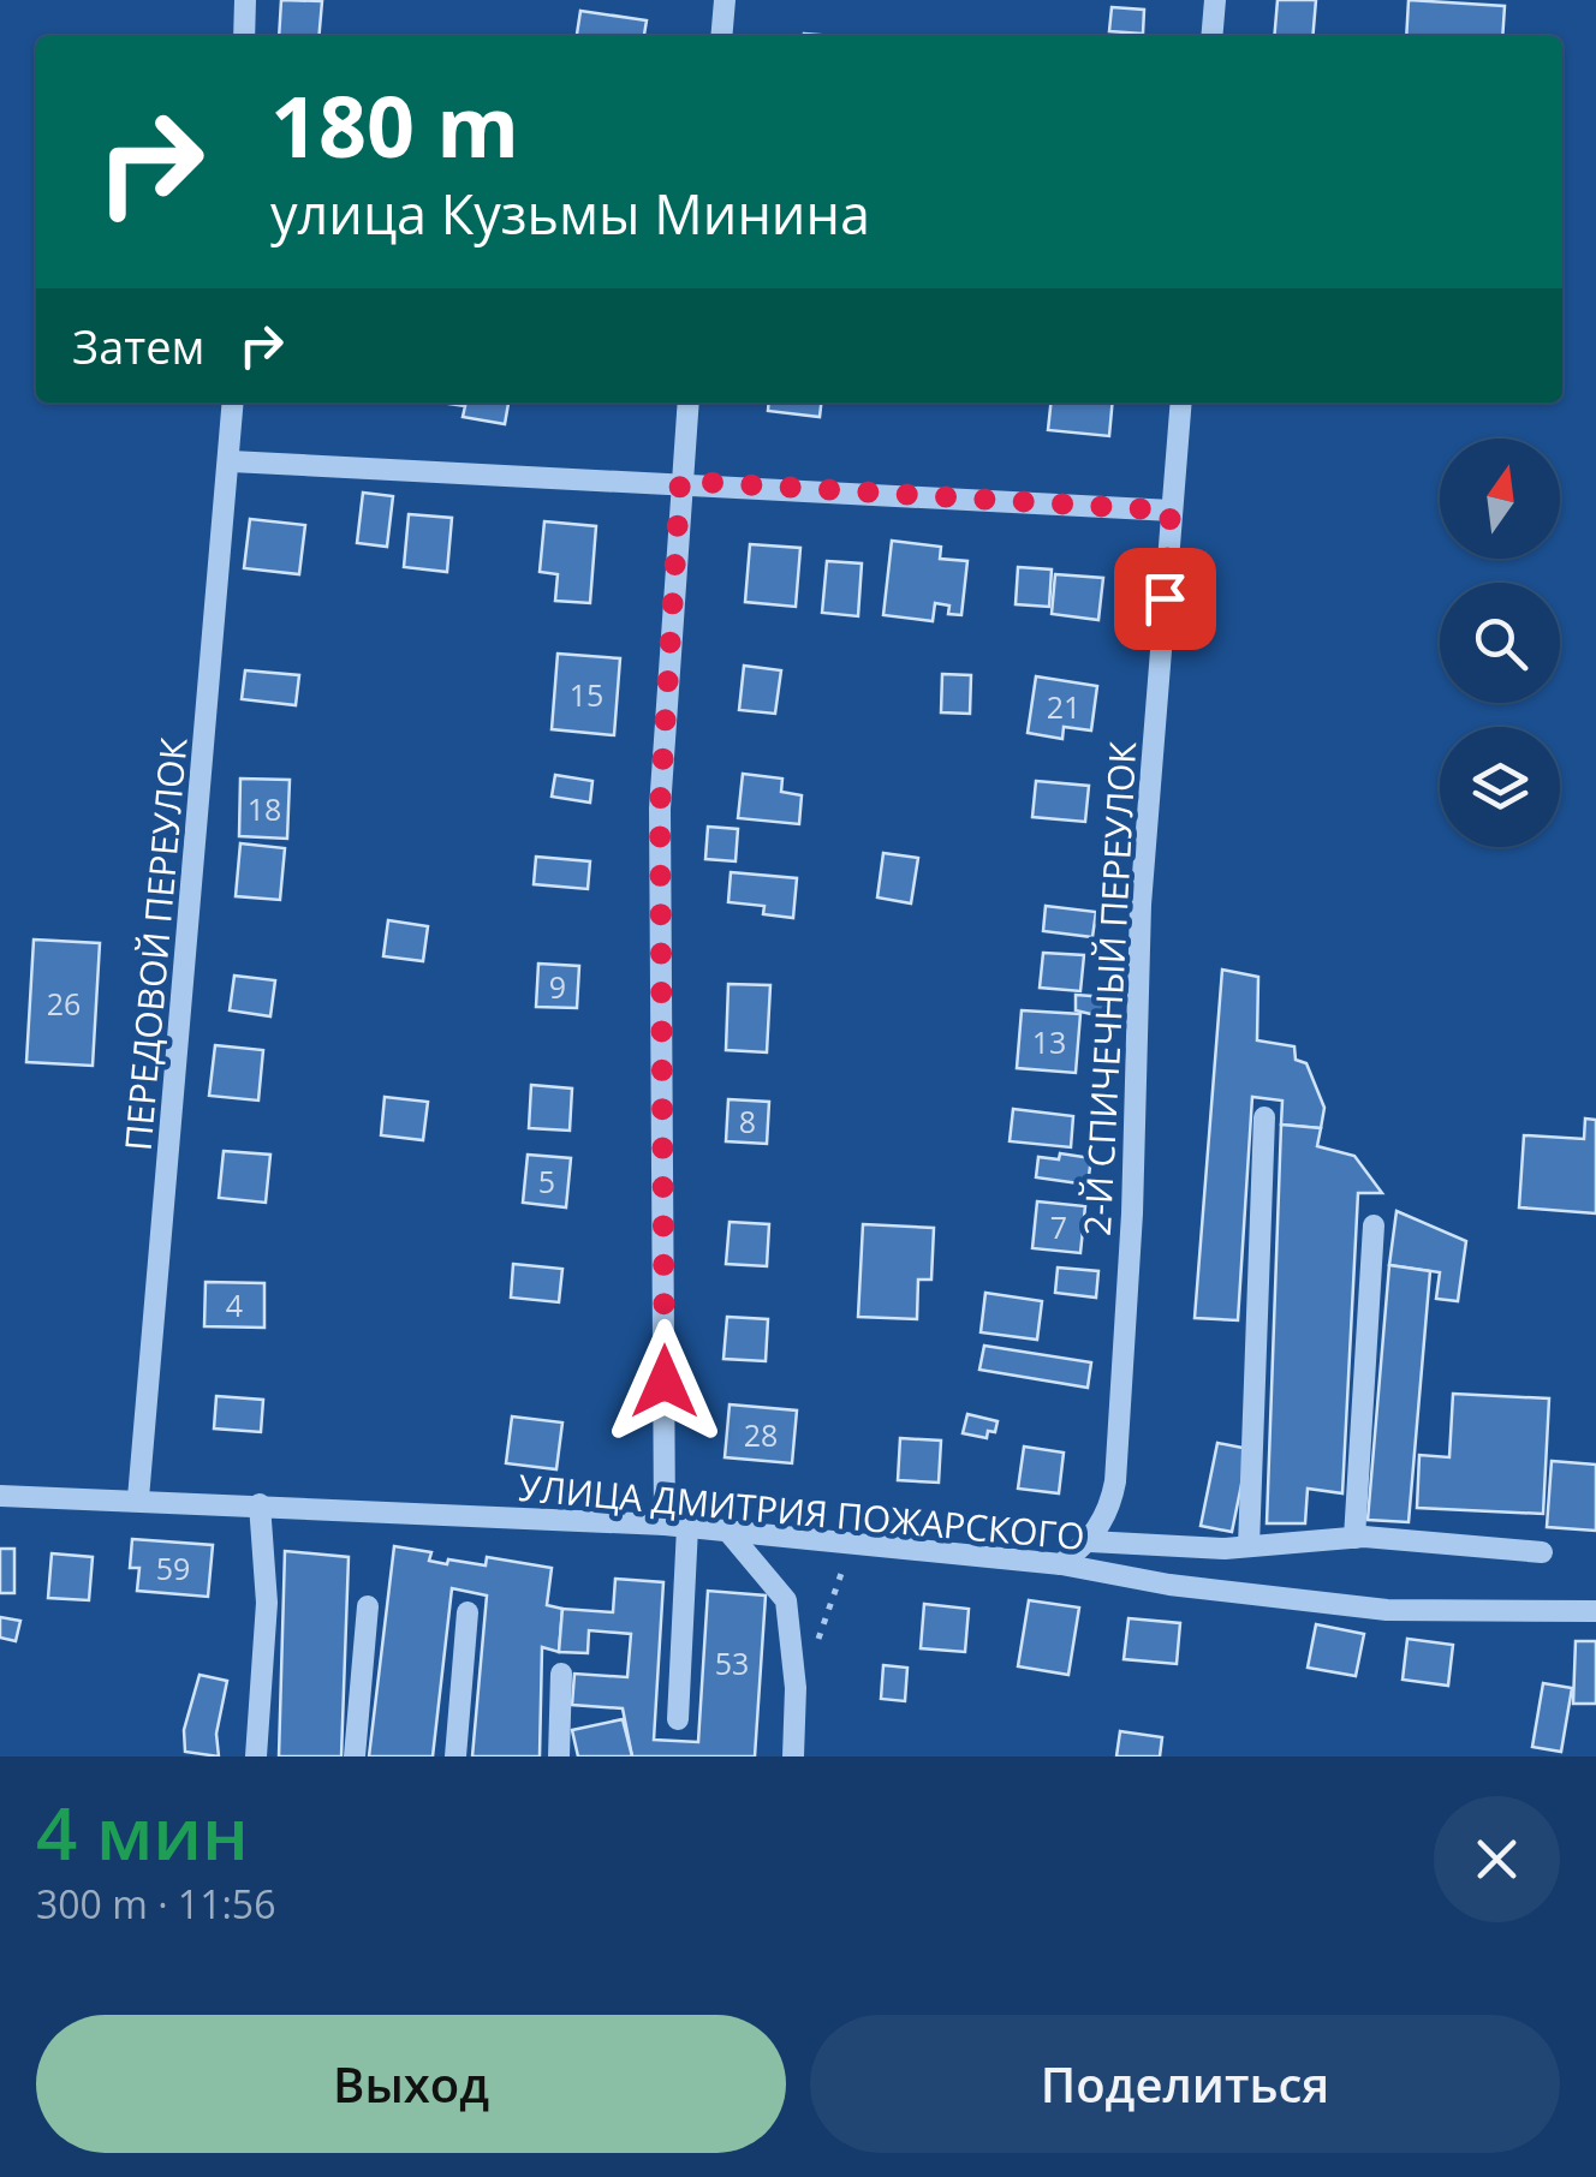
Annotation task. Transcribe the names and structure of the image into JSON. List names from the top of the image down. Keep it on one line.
{"streets":{"street":["ПЕРЕДОВОЙ ПЕРЕУЛОК","2-Й СПИЧЕЧНЫЙ ПЕРЕУЛОК","УЛИЦА ДМИТРИЯ ПОЖАРСКОГО"]},"crossings":[["ПЕРЕДОВОЙ ПЕРЕУЛОК","УЛИЦА ДМИТРИЯ ПОЖАРСКОГО"],["2-Й СПИЧЕЧНЫЙ ПЕРЕУЛОК","УЛИЦА ДМИТРИЯ ПОЖАРСКОГО"]],"house_numbers":["15","21","18","9","26","13","8","5","7","4","28","59","53"],"north":"top","page":{"turn":["180 m","улица Кузьмы Минина"],"then":"Затем","heading":["4 мин","300 m · 11:56"],"buttons":["Выход","Поделиться"]}}
